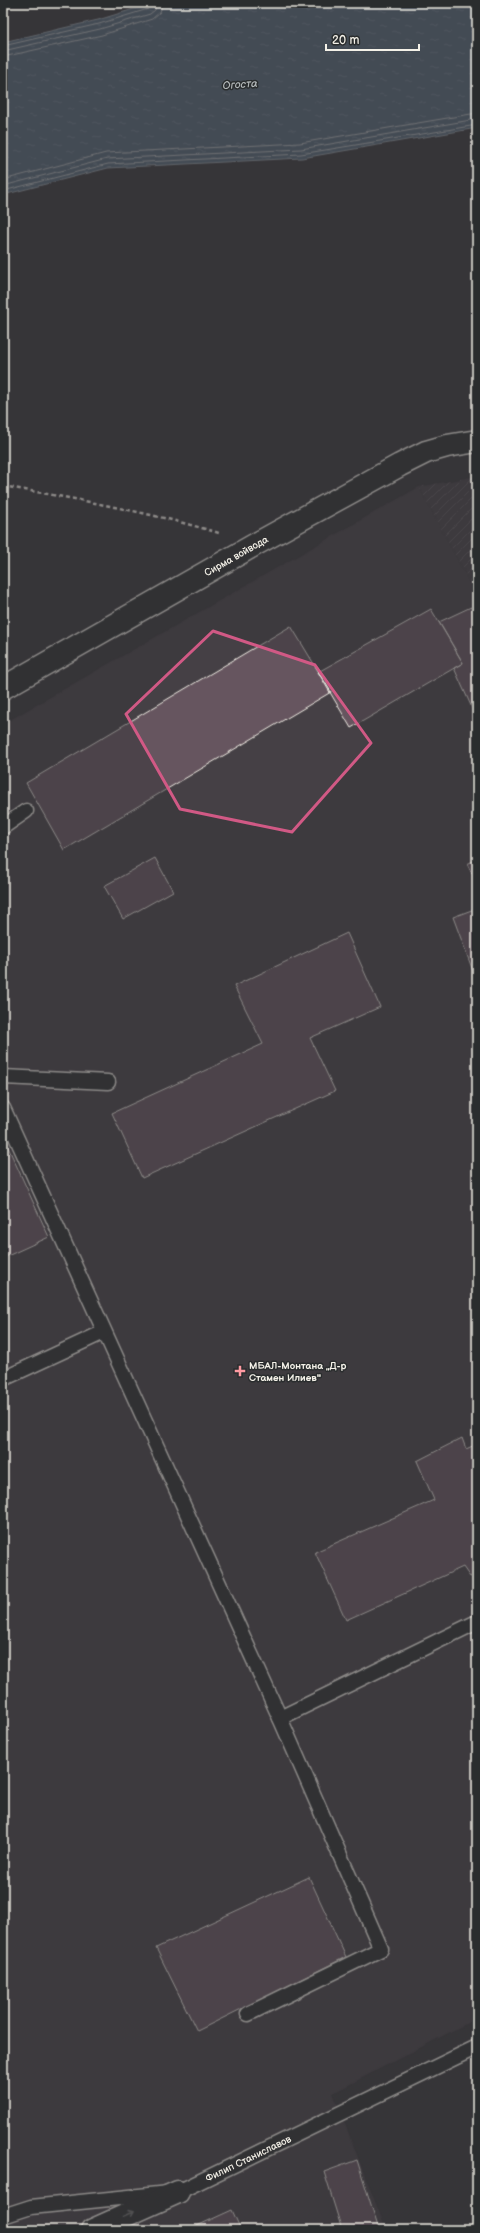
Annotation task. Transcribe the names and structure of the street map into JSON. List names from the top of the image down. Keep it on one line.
{"streets":{"street":["Сирма войвода"],"lane":["Филип Станиславов"]},"water":["Огоста"],"places":{"health":["МБАЛ-Монтана „Д-р Стамен Илиев\""]},"scale_bar":"20 m"}
